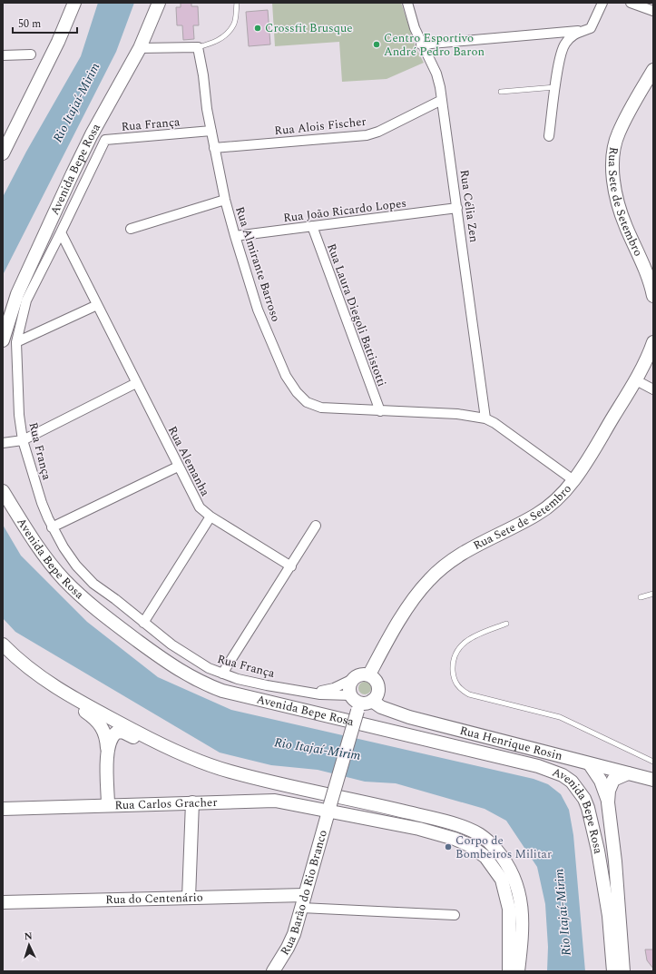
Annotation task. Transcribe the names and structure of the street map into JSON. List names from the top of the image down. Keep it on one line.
{"streets":{"main road":["Avenida Bepe Rosa","Rua Sete de Setembro","Rua Henrique Rosin","Rua Carlos Gracher","Rua Barão do Rio Branco","Rua do Centenário"],"street":["Rua França","Rua Alois Fischer","Rua Célia Zen","Rua João Ricardo Lopes","Rua Almirante Barroso","Rua Laura Diegoli Battistotti","Rua Alemanha"]},"crossings":[["Rua França","Rua Sete de Setembro"],["Rua França","Rua Almirante Barroso"],["Rua França","Rua Alemanha"],["Rua França","Rua Henrique Rosin"],["Rua França","Rua Barão do Rio Branco"],["Rua Alois Fischer","Rua Célia Zen"],["Rua Alois Fischer","Rua Almirante Barroso"],["Rua Sete de Setembro","Rua Almirante Barroso"],["Rua Sete de Setembro","Rua Henrique Rosin"],["Rua Sete de Setembro","Rua Barão do Rio Branco"],["Rua Célia Zen","Rua João Ricardo Lopes"],["Rua Célia Zen","Rua Almirante Barroso"],["Rua João Ricardo Lopes","Rua Almirante Barroso"],["Rua João Ricardo Lopes","Rua Laura Diegoli Battistotti"],["Rua Almirante Barroso","Rua Laura Diegoli Battistotti"],["Rua Henrique Rosin","Rua Barão do Rio Branco"],["Rua Carlos Gracher","Rua Barão do Rio Branco"],["Rua Barão do Rio Branco","Rua do Centenário"]],"water":["Rio Itajaí-Mirim"],"places":["Crossfit Brusque","Centro Esportivo André Pedro Baron","Corpo de Bombeiros Militar"],"scale_bar":"50 m","north":"top"}
